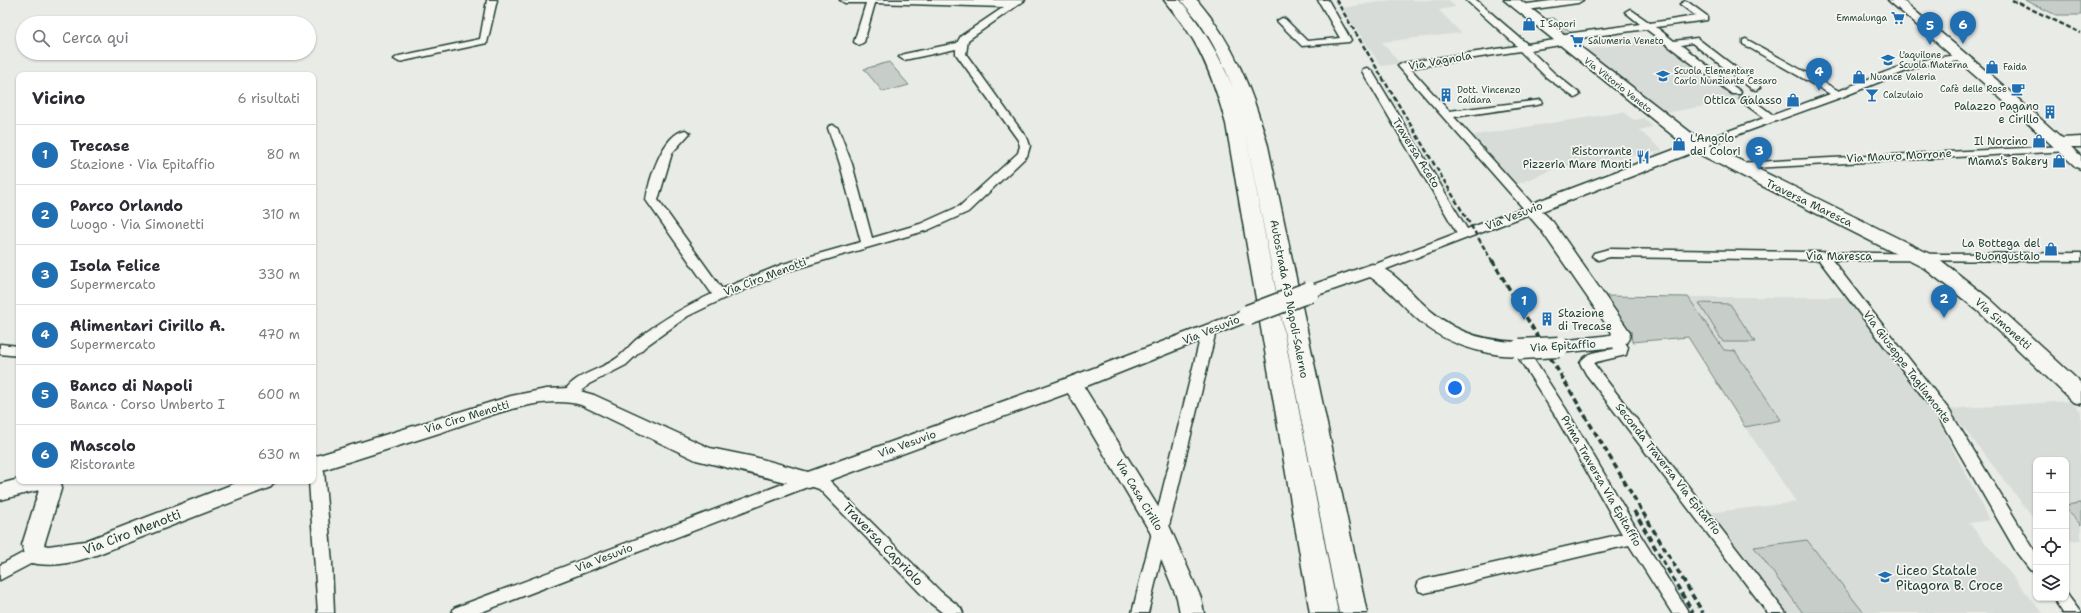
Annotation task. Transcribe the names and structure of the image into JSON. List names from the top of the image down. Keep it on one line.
{"streets":{"highway":["Autostrada A3 Napoli-Salerno"],"main road":["Via Vittorio Veneto","Traversa Maresca","Via Simonetti"],"street":["Via Vagnola","Traversa Aceto","Via Mauro Morrone","Via Vesuvio","Via Maresca","Via Ciro Menotti","Via Epitaffio","Via Giuseppe Tagliamonte","Seconda Traversa Via Epitaffio","Prima Traversa Via Epitaffio","Via Casa Cirillo","Traversa Capriolo"]},"crossings":[["Via Vagnola","Via Vesuvio"],["Via Vittorio Veneto","Traversa Maresca"],["Via Vittorio Veneto","Via Vesuvio"],["Traversa Aceto","Via Vesuvio"],["Via Mauro Morrone","Traversa Maresca"],["Traversa Maresca","Via Vesuvio"],["Traversa Maresca","Via Maresca"],["Traversa Maresca","Via Simonetti"],["Via Vesuvio","Via Epitaffio"],["Via Vesuvio","Via Casa Cirillo"],["Via Vesuvio","Traversa Capriolo"],["Via Maresca","Via Simonetti"],["Via Maresca","Via Giuseppe Tagliamonte"],["Via Epitaffio","Seconda Traversa Via Epitaffio"],["Via Epitaffio","Prima Traversa Via Epitaffio"]],"places":{"supermarket":["Emmalunga","Salumeria Veneto"],"shop":["I Sapori","Faida","Nuance Valeria","Ottica Galasso","Il Norcino","L'Angolo dei Colori","Mama's Bakery","La Bottega del Buongustaio"],"school or university":["L'aquilone Scuola Materna","Scuola Elementare Carlo Nunziante Cesaro","Liceo Statale Pitagora B. Croce"],"cafe":["Cafè delle Rose"],"building":["Dott. Vincenzo Caldara","Palazzo Pagano e Cirillo","Stazione di Trecase"],"bar":["Calzulaio"],"restaurant":["Ristorrante Pizzeria Mare Monti"]},"page":{"pins":["6","5","4","3","2","1"],"search":"Cerca qui","heading":["Vicino","6 risultati"],"list":[{"mark":"1","name":"Trecase","note":"Stazione · Via Epitaffio","value":"80 m"},{"mark":"2","name":"Parco Orlando","note":"Luogo · Via Simonetti","value":"310 m"},{"mark":"3","name":"Isola Felice","note":"Supermercato","value":"330 m"},{"mark":"4","name":"Alimentari Cirillo A.","note":"Supermercato","value":"470 m"},{"mark":"5","name":"Banco di Napoli","note":"Banca · Corso Umberto I","value":"600 m"},{"mark":"6","name":"Mascolo","note":"Ristorante","value":"630 m"}],"map_buttons":["+","−"]}}
